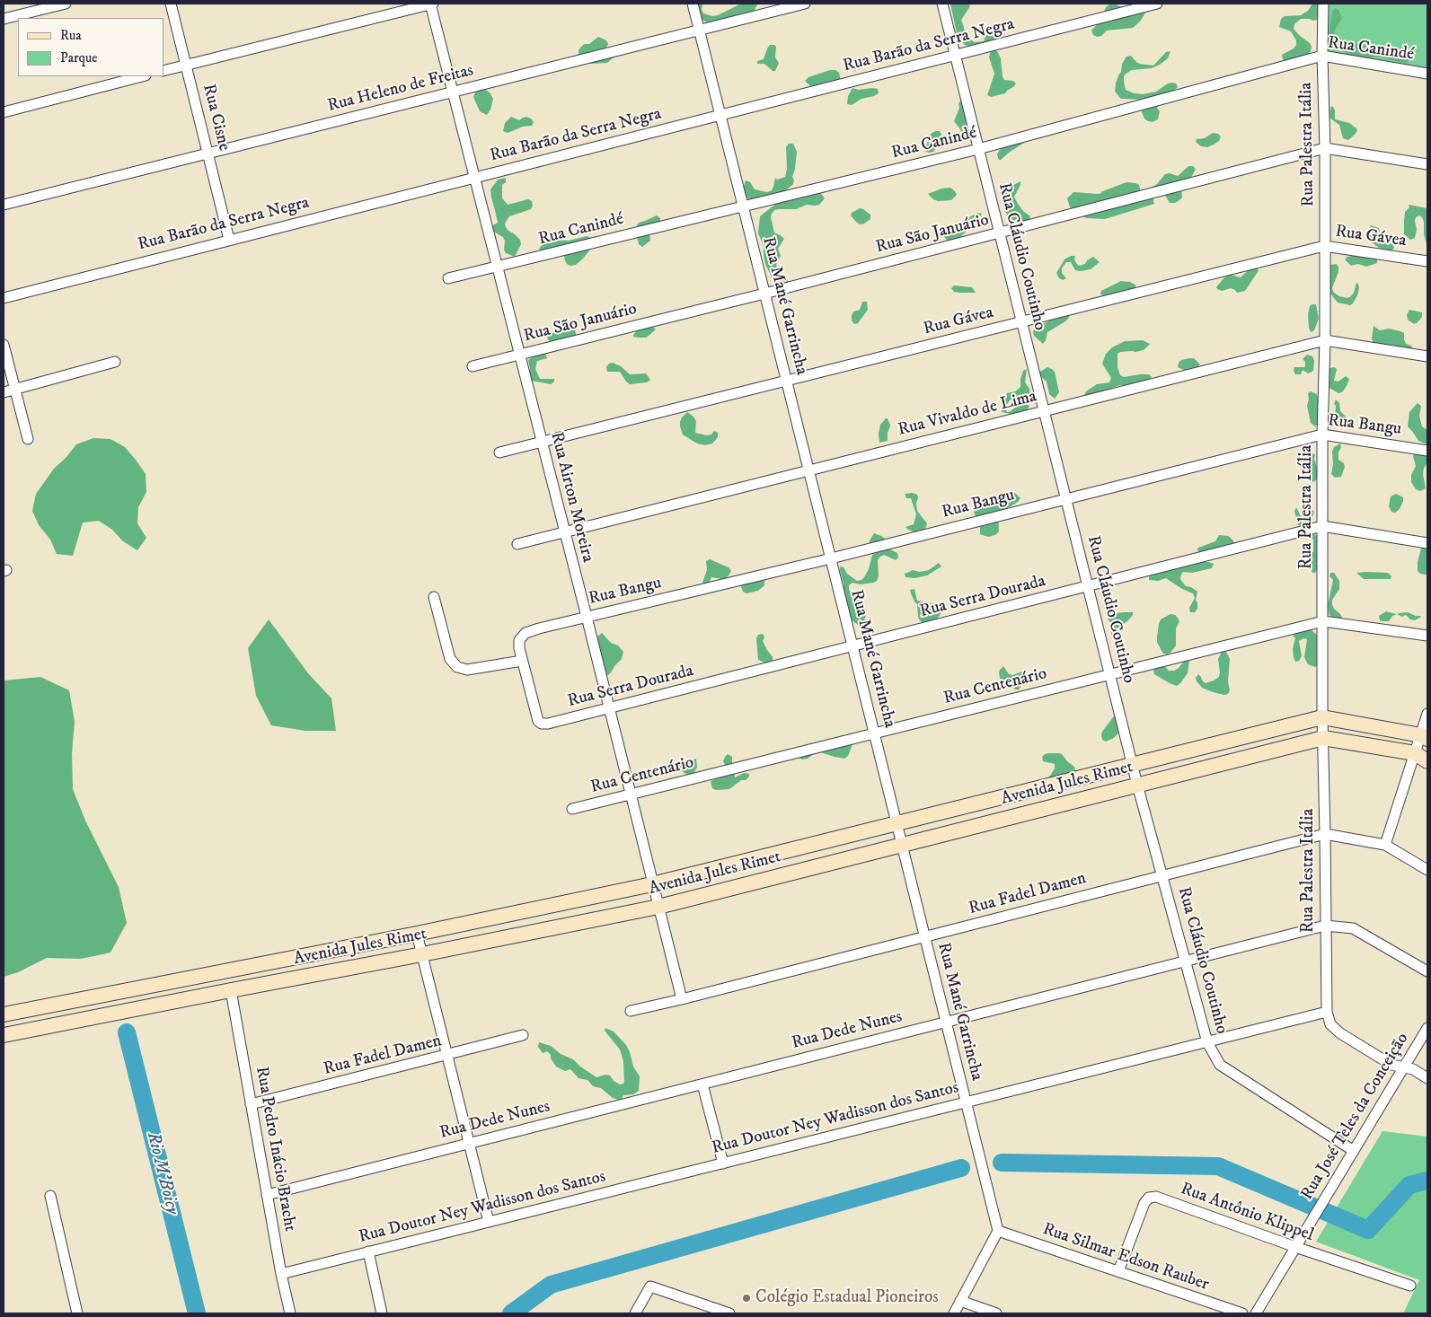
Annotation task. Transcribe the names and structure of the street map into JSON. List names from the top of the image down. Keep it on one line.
{"streets":{"main road":["Avenida Jules Rimet"],"street":["Rua Barão da Serra Negra","Rua Canindé","Rua Heleno de Freitas","Rua Cisne","Rua Palestra Itália","Rua São Januário","Rua Gávea","Rua Cláudio Coutinho","Rua Mané Garrincha","Rua Vivaldo de Lima","Rua Bangu","Rua Airton Moreira","Rua Serra Dourada","Rua Centenário","Rua Fadel Damen","Rua Dede Nunes","Rua José Teles da Conceição","Rua Doutor Ney Wadisson dos Santos","Rua Pedro Inácio Bracht","Rua Antônio Klippel","Rua Silmar Edson Rauber"]},"crossings":[["Rua Barão da Serra Negra","Rua Cisne"],["Rua Barão da Serra Negra","Rua Cláudio Coutinho"],["Rua Barão da Serra Negra","Rua Mané Garrincha"],["Rua Barão da Serra Negra","Rua Airton Moreira"],["Rua Canindé","Rua Palestra Itália"],["Rua Canindé","Rua Cláudio Coutinho"],["Rua Canindé","Rua Mané Garrincha"],["Rua Canindé","Rua Airton Moreira"],["Rua Heleno de Freitas","Rua Cisne"],["Rua Heleno de Freitas","Rua Mané Garrincha"],["Rua Heleno de Freitas","Rua Airton Moreira"],["Rua Palestra Itália","Rua São Januário"],["Rua Palestra Itália","Rua Gávea"],["Rua Palestra Itália","Rua Vivaldo de Lima"],["Rua Palestra Itália","Rua Bangu"],["Rua Palestra Itália","Rua Serra Dourada"],["Rua Palestra Itália","Rua Centenário"],["Rua Palestra Itália","Avenida Jules Rimet"],["Rua Palestra Itália","Rua Fadel Damen"],["Rua Palestra Itália","Rua Dede Nunes"],["Rua Palestra Itália","Rua Doutor Ney Wadisson dos Santos"],["Rua São Januário","Rua Cláudio Coutinho"],["Rua São Januário","Rua Mané Garrincha"],["Rua São Januário","Rua Airton Moreira"],["Rua Gávea","Rua Cláudio Coutinho"],["Rua Gávea","Rua Mané Garrincha"],["Rua Gávea","Rua Airton Moreira"],["Rua Cláudio Coutinho","Rua Vivaldo de Lima"],["Rua Cláudio Coutinho","Rua Bangu"],["Rua Cláudio Coutinho","Rua Serra Dourada"],["Rua Cláudio Coutinho","Rua Centenário"],["Rua Cláudio Coutinho","Avenida Jules Rimet"],["Rua Cláudio Coutinho","Rua Fadel Damen"],["Rua Cláudio Coutinho","Rua Dede Nunes"],["Rua Cláudio Coutinho","Rua José Teles da Conceição"],["Rua Cláudio Coutinho","Rua Doutor Ney Wadisson dos Santos"],["Rua Mané Garrincha","Rua Vivaldo de Lima"],["Rua Mané Garrincha","Rua Bangu"],["Rua Mané Garrincha","Rua Serra Dourada"],["Rua Mané Garrincha","Rua Centenário"],["Rua Mané Garrincha","Avenida Jules Rimet"],["Rua Mané Garrincha","Rua Fadel Damen"],["Rua Mané Garrincha","Rua Dede Nunes"],["Rua Mané Garrincha","Rua Doutor Ney Wadisson dos Santos"],["Rua Mané Garrincha","Rua Silmar Edson Rauber"],["Rua Vivaldo de Lima","Rua Airton Moreira"],["Rua Bangu","Rua Airton Moreira"],["Rua Bangu","Rua Serra Dourada"],["Rua Airton Moreira","Rua Serra Dourada"],["Rua Airton Moreira","Rua Centenário"],["Rua Airton Moreira","Avenida Jules Rimet"],["Rua Airton Moreira","Rua Fadel Damen"],["Avenida Jules Rimet","Rua Pedro Inácio Bracht"],["Rua Fadel Damen","Rua Pedro Inácio Bracht"],["Rua Dede Nunes","Rua Pedro Inácio Bracht"],["Rua José Teles da Conceição","Rua Antônio Klippel"],["Rua Doutor Ney Wadisson dos Santos","Rua Pedro Inácio Bracht"],["Rua Antônio Klippel","Rua Silmar Edson Rauber"]],"water":["Rio M'Boicy"],"places":["Colégio Estadual Pioneiros"],"legend":["Rua","Parque"]}
